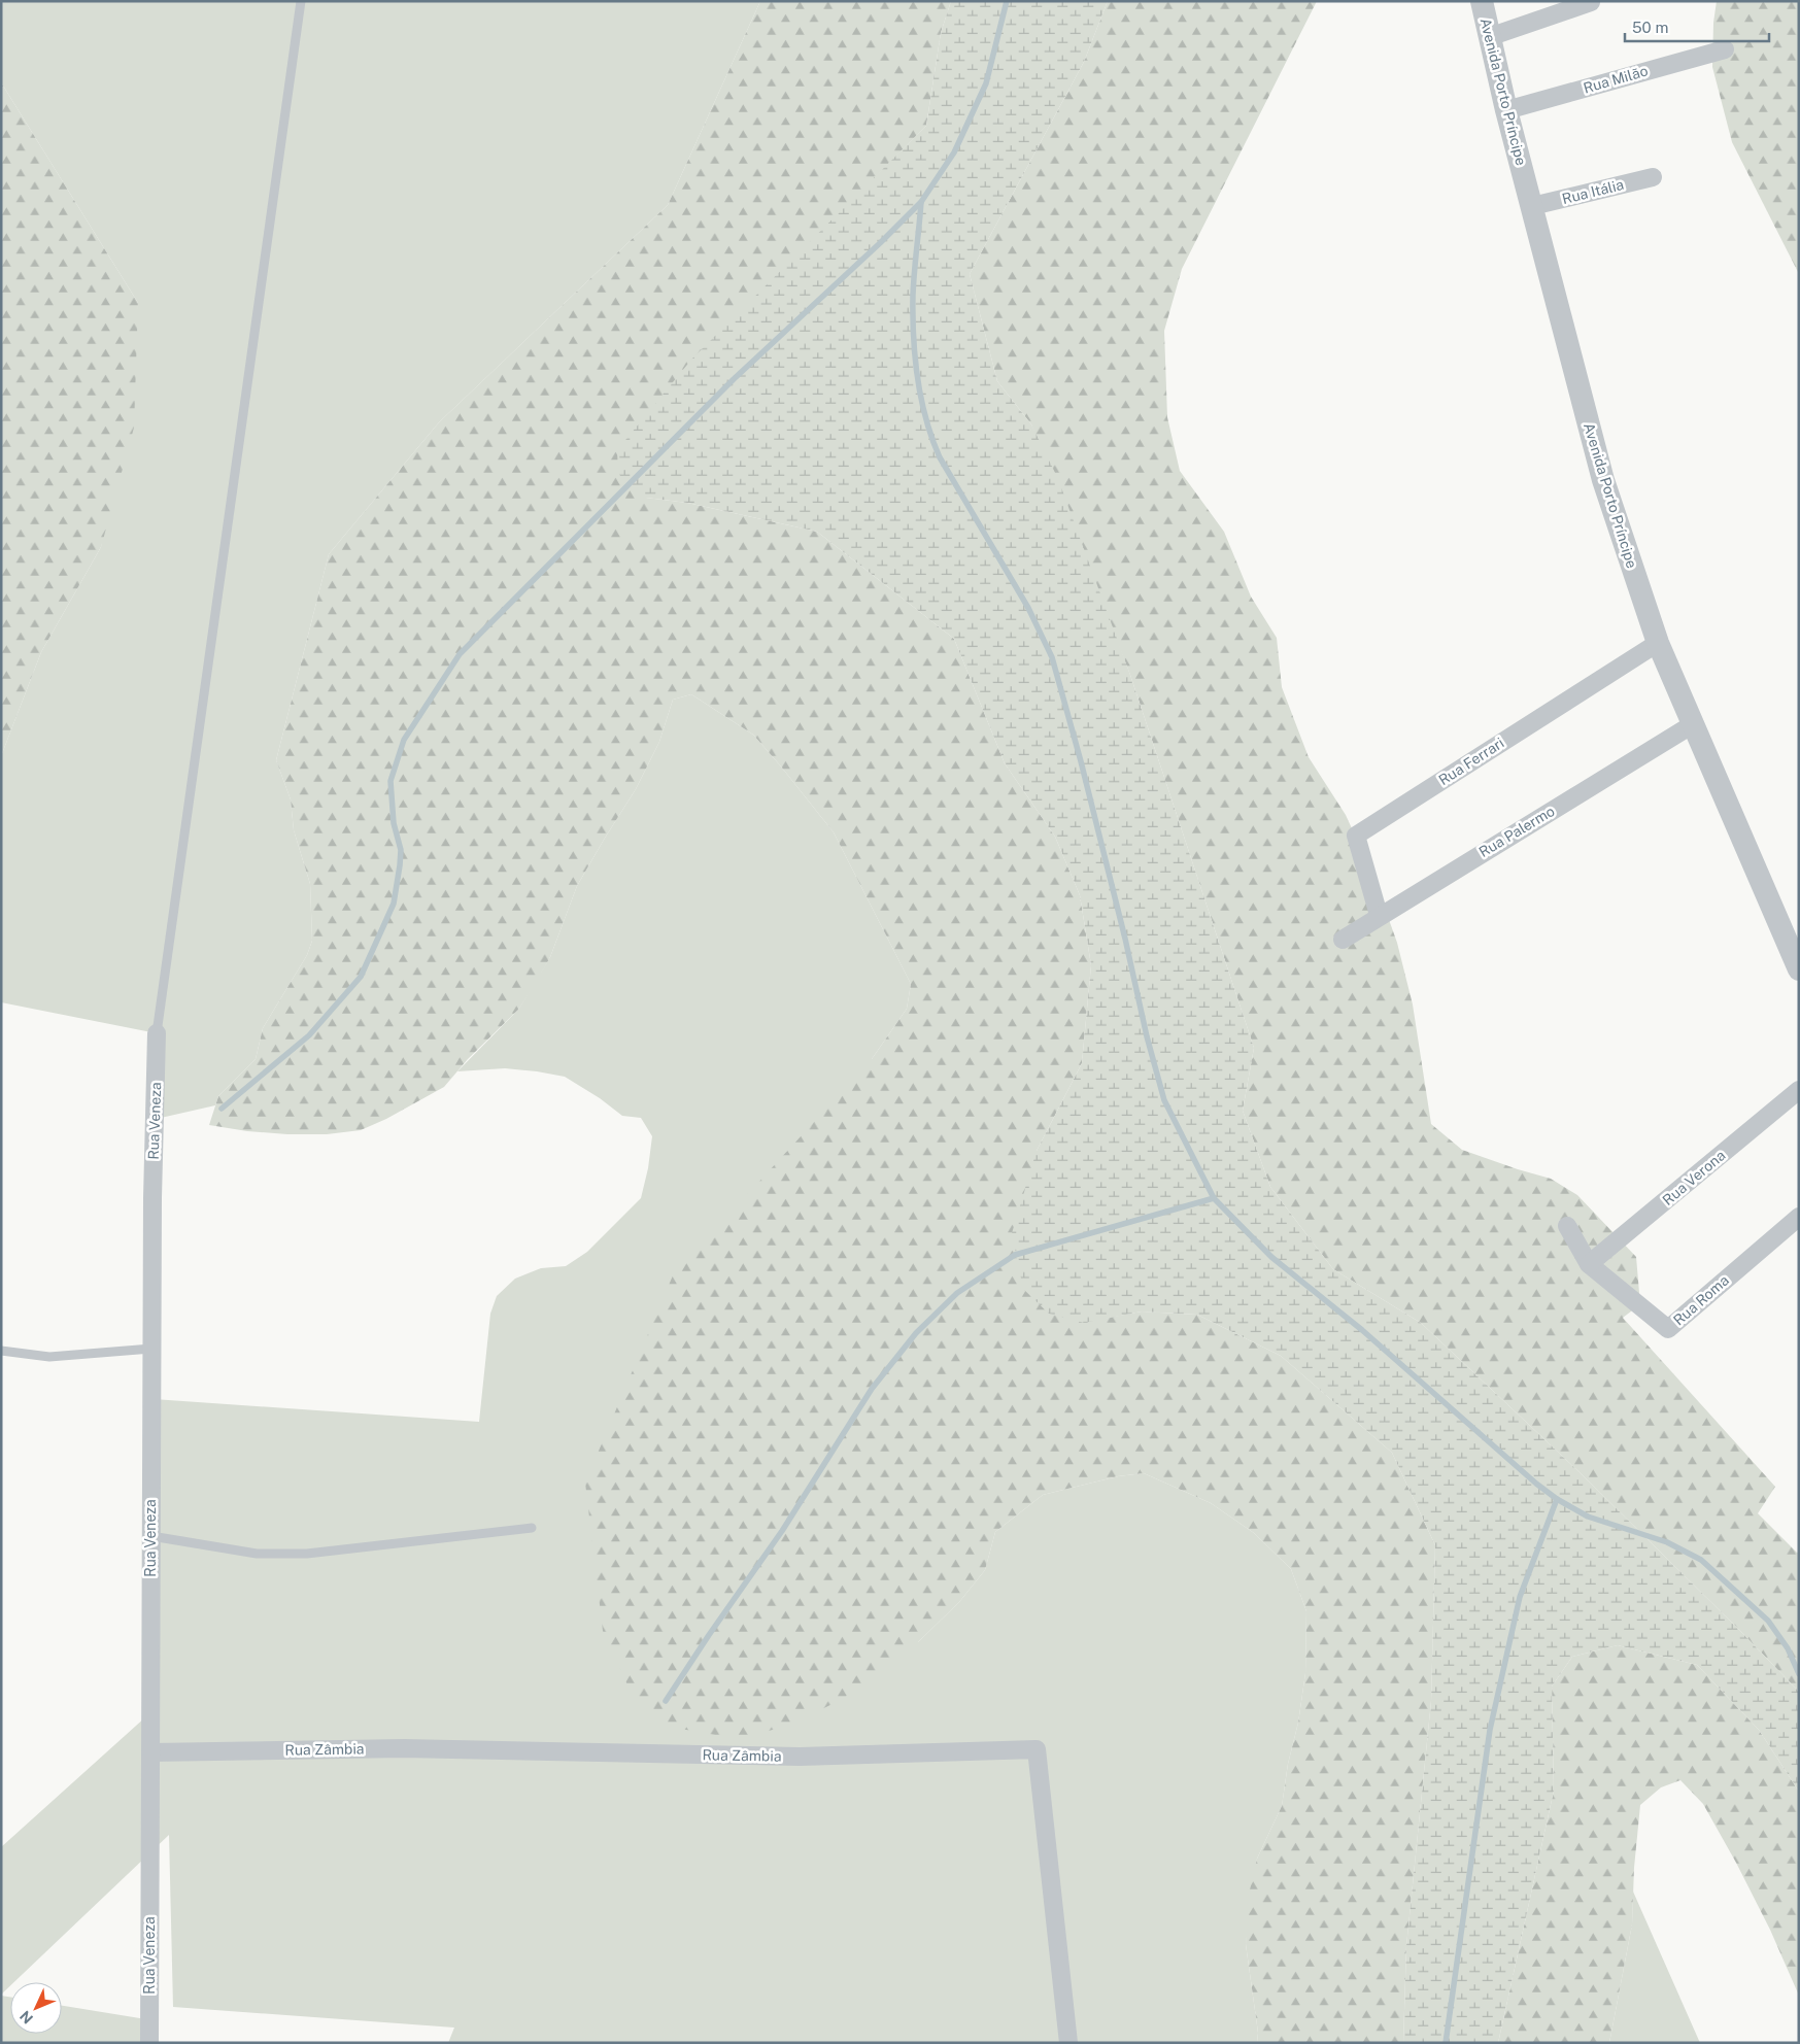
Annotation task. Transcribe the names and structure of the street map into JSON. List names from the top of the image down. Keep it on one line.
{"streets":{"street":["Rua Milão","Avenida Porto Príncipe","Rua Itália","Rua Ferrari","Rua Palermo","Rua Veneza","Rua Verona","Rua Roma","Rua Zâmbia"]},"crossings":[["Rua Milão","Avenida Porto Príncipe"],["Avenida Porto Príncipe","Rua Itália"],["Avenida Porto Príncipe","Rua Ferrari"],["Avenida Porto Príncipe","Rua Palermo"],["Rua Ferrari","Rua Palermo"],["Rua Veneza","Rua Zâmbia"],["Rua Verona","Rua Roma"]],"scale_bar":"50 m","north":"bottom left"}
